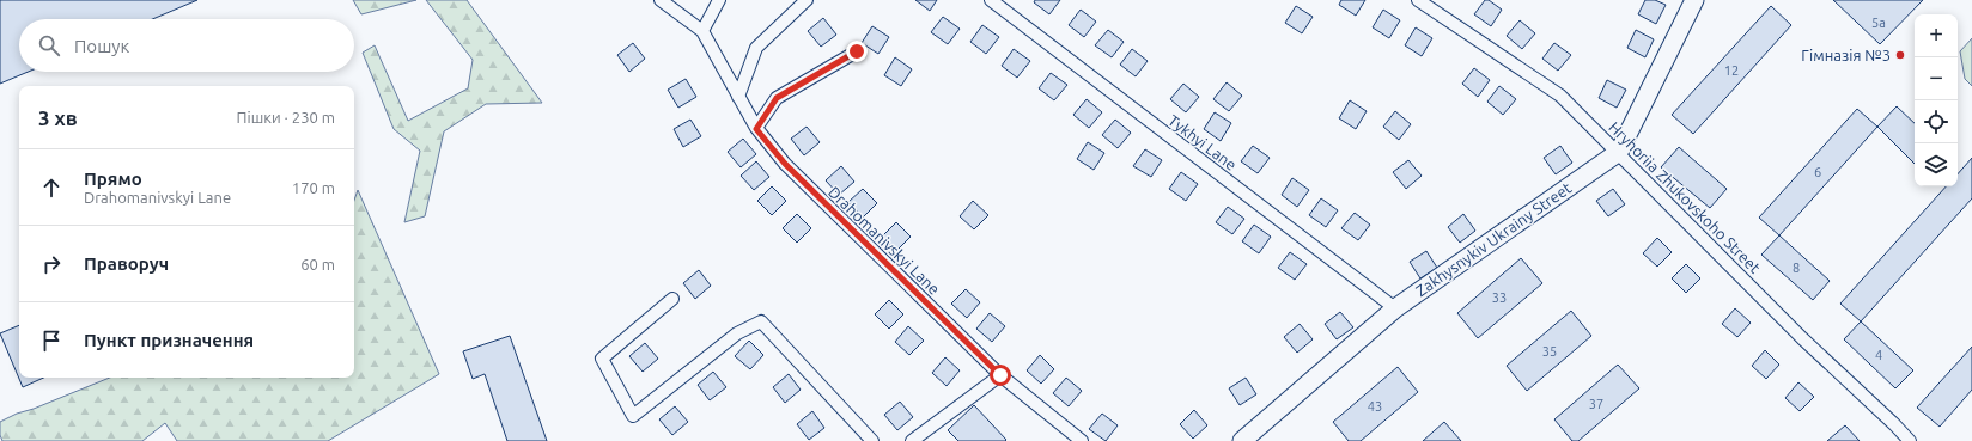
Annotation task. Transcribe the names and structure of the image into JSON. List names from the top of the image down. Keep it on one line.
{"streets":{"street":["Tykhyi Lane","Hryhoriia Zhukovskoho Street","Zakhysnykiv Ukrainy Street","Drahomanivskyi Lane"]},"crossings":[["Tykhyi Lane","Zakhysnykiv Ukrainy Street"],["Hryhoriia Zhukovskoho Street","Zakhysnykiv Ukrainy Street"]],"places":["Гімназія №3"],"house_numbers":["5а","12","6","8","33","35","4","37","43"],"page":{"map_buttons":["+","−"],"search":"Пошук","heading":["3 хв","Пішки · 230 m"],"list":[["Прямо","Drahomanivskyi Lane","170 m"],["Праворуч","60 m"],"Пункт призначення"]}}
